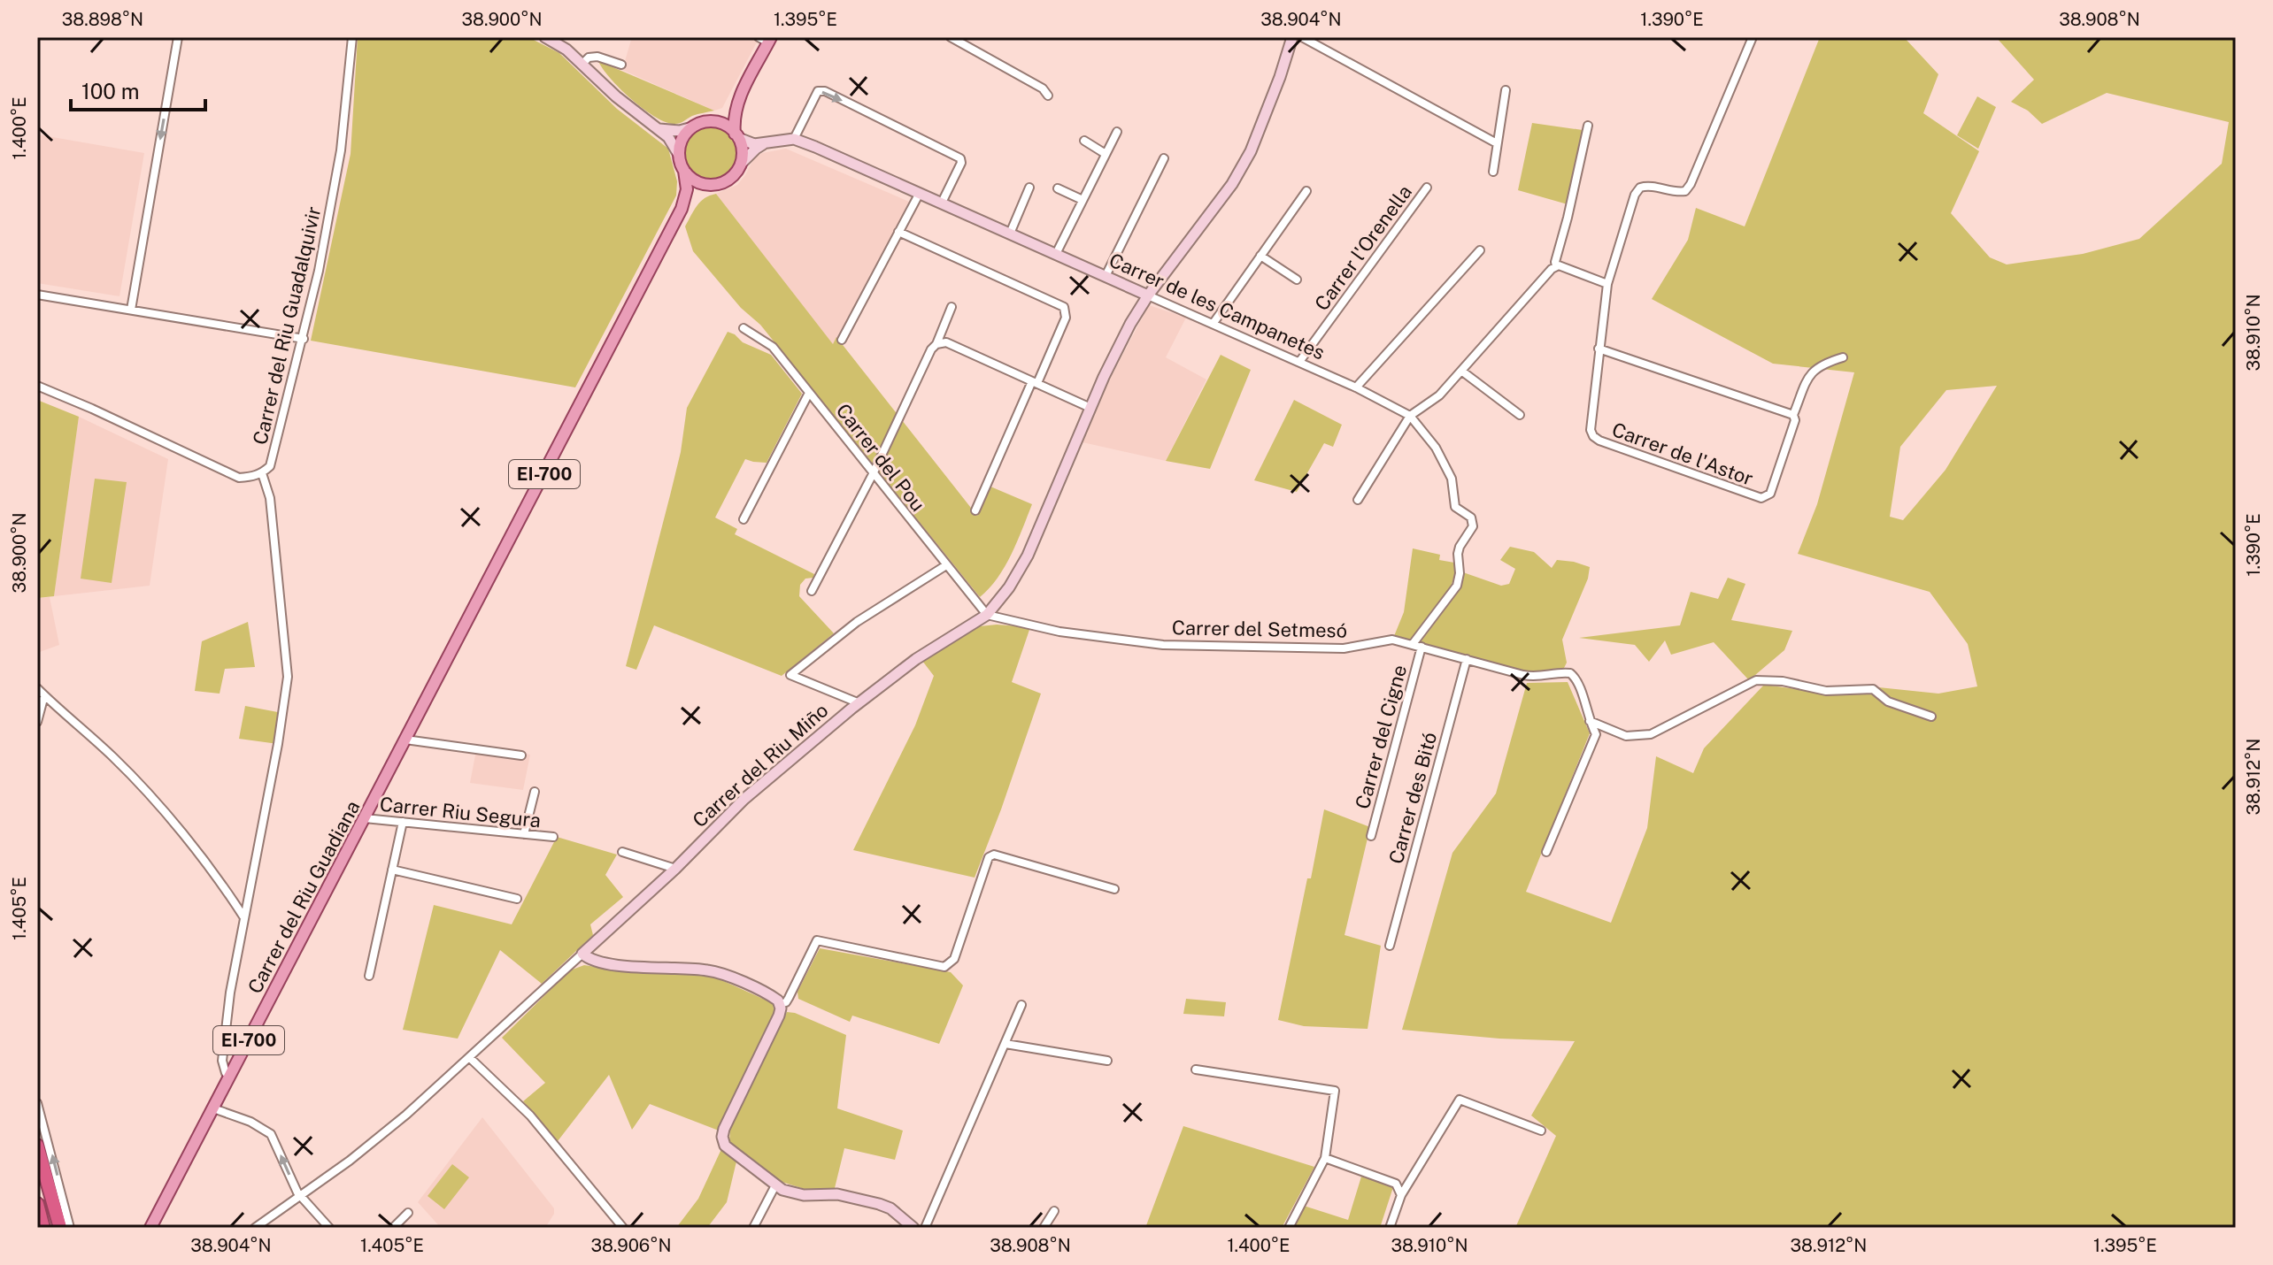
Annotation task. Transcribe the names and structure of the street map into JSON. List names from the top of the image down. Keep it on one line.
{"streets":{"main road":["EI-700","Carrer del Riu Guadiana"],"street":["Carrer l'Orenella","Carrer de les Campanetes","Carrer del Riu Guadalquivir","Carrer de l'Astor","Carrer del Pou","Carrer del Setmesó","Carrer del Cigne","Carrer del Riu Miño","Carrer des Bitó","Carrer Riu Segura"]},"crossings":[["Carrer l'Orenella","Carrer de les Campanetes"],["Carrer de les Campanetes","Carrer del Riu Miño"],["Carrer del Riu Guadalquivir","Carrer del Riu Guadiana"],["Carrer del Pou","Carrer del Setmesó"],["Carrer del Pou","Carrer del Riu Miño"],["EI-700","Carrer del Riu Guadiana"],["Carrer del Setmesó","Carrer del Cigne"],["Carrer del Setmesó","Carrer del Riu Miño"],["Carrer del Setmesó","Carrer des Bitó"],["Carrer Riu Segura","Carrer del Riu Guadiana"]],"scale_bar":"100 m","coordinates":["38.898°N","38.900°N","1.395°E","38.904°N","1.390°E","38.908°N","1.400°E","38.910°N","38.912°N","1.405°E","38.906°N"]}
